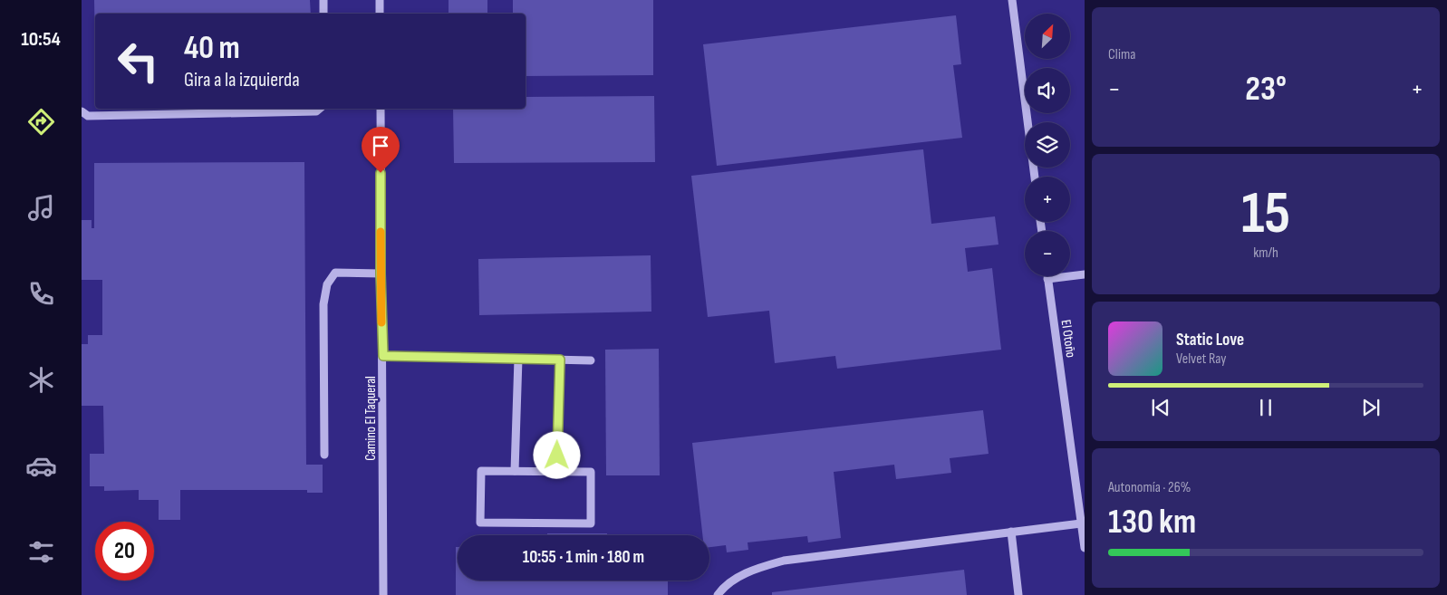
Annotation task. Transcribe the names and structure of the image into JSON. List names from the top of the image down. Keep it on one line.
{"streets":{"street":["El Otoño","Camino El Taqueral"]},"north":"top right","page":{"tabs":"10:54","tile":["Clima",["15","km/h"],["Autonomía · 26%","130 km"]],"map_buttons":["+","−"],"turn":["40 m","Gira a la izquierda"],"heat":["−","23°","+"],"song":["Static Love","Velvet Ray"],"limit":"20","trip":"10:55 · 1 min · 180 m"}}
